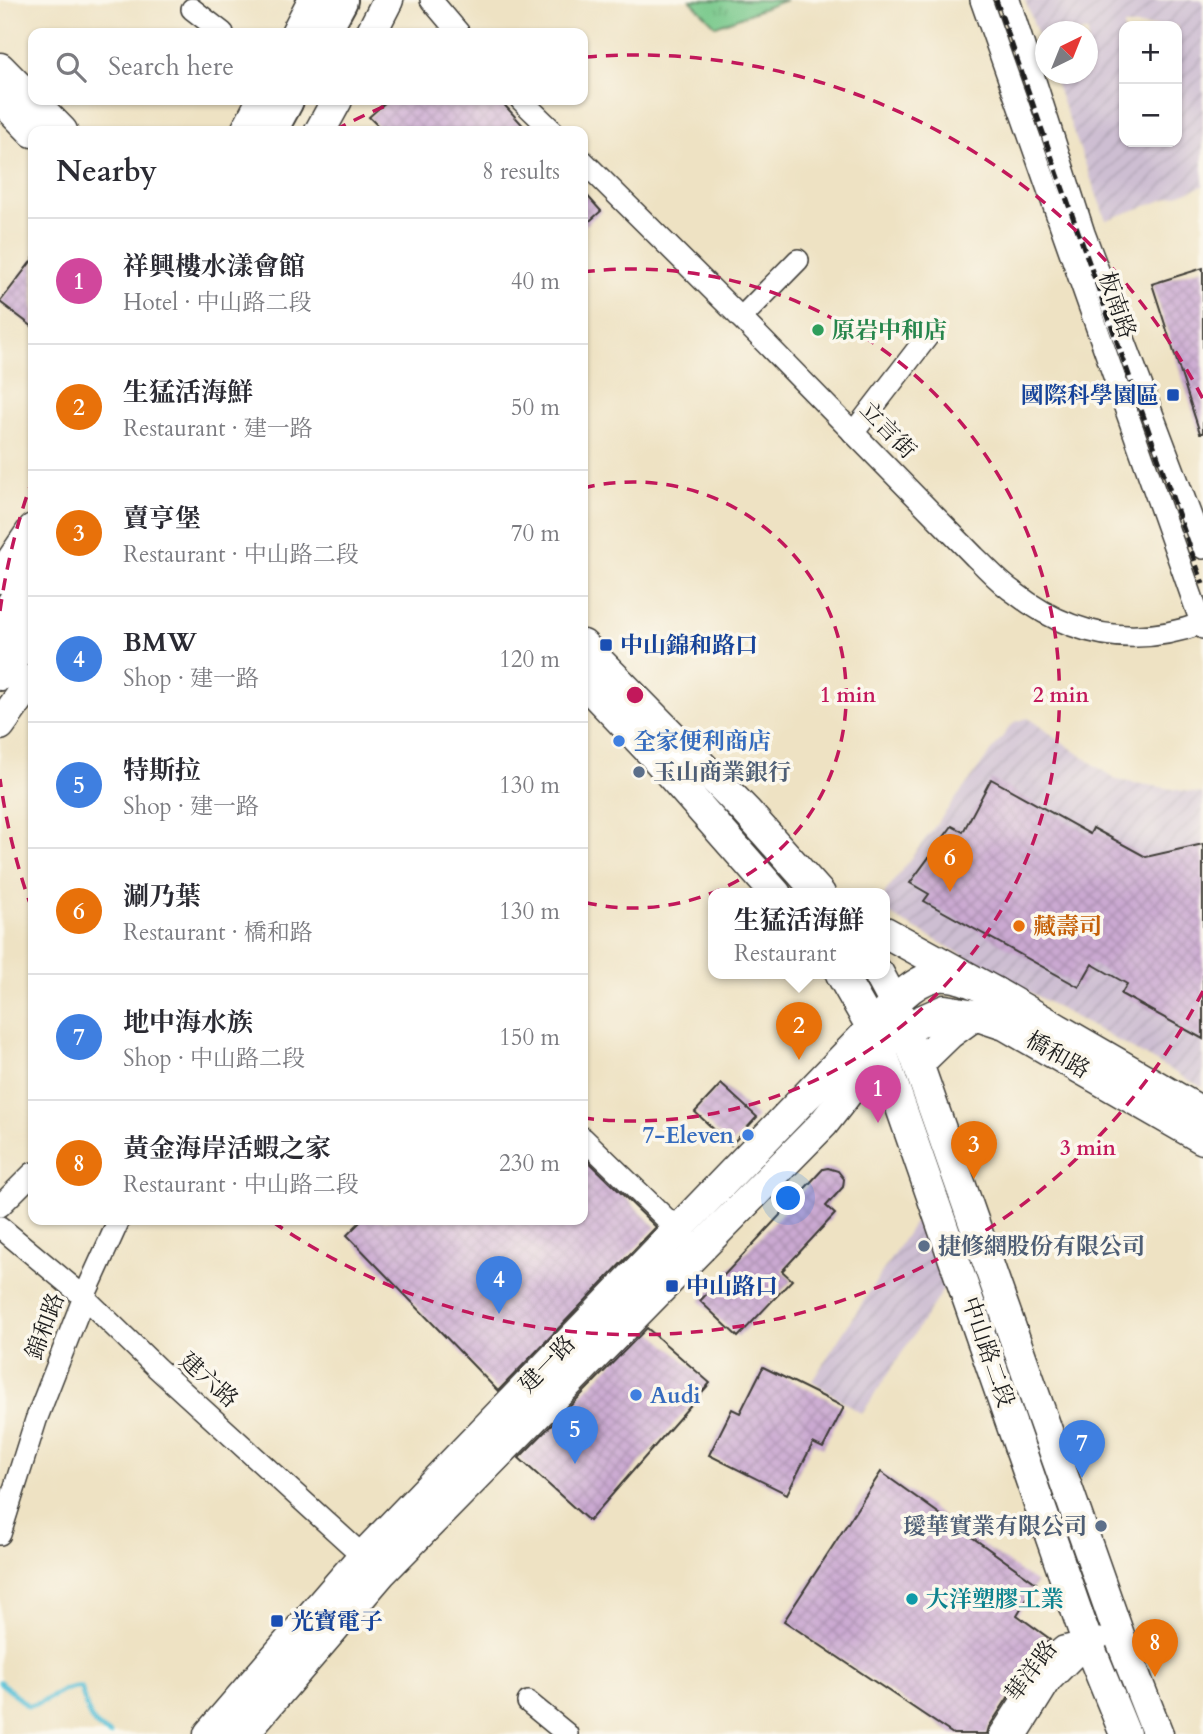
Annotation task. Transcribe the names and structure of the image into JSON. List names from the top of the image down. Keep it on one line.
{"streets":{"main road":["橋和路","中山路二段","建一路"],"street":["板南路","立言街","錦和路","建六路","華洋路"]},"crossings":[["板南路","立言街"],["橋和路","中山路二段"],["橋和路","建一路"],["錦和路","建六路"],["中山路二段","建一路"],["中山路二段","華洋路"],["建一路","建六路"]],"places":{"other":["原岩中和店","全家便利商店","玉山商業銀行","藏壽司","7-Eleven","捷修網股份有限公司","Audi","璦華實業有限公司","大洋塑膠工業"],"transit":["國際科學園區","中山錦和路口","中山路口","光寶電子"]},"north":"top right","page":{"map_buttons":["+","−"],"search":"Search here","heading":["Nearby","8 results"],"list":[{"mark":"1","name":"祥興樓水漾會館","note":"Hotel · 中山路二段","value":"40 m"},{"mark":"2","name":"生猛活海鮮","note":"Restaurant · 建一路","value":"50 m"},{"mark":"3","name":"賣亨堡","note":"Restaurant · 中山路二段","value":"70 m"},{"mark":"4","name":"BMW","note":"Shop · 建一路","value":"120 m"},{"mark":"5","name":"特斯拉","note":"Shop · 建一路","value":"130 m"},{"mark":"6","name":"涮乃葉","note":"Restaurant · 橋和路","value":"130 m"},{"mark":"7","name":"地中海水族","note":"Shop · 中山路二段","value":"150 m"},{"mark":"8","name":"黃金海岸活蝦之家","note":"Restaurant · 中山路二段","value":"230 m"}],"pins":["6","2","1","3","4","5","7","8"],"popup":["生猛活海鮮","Restaurant"]},"rings":["1 min","2 min","3 min"]}
